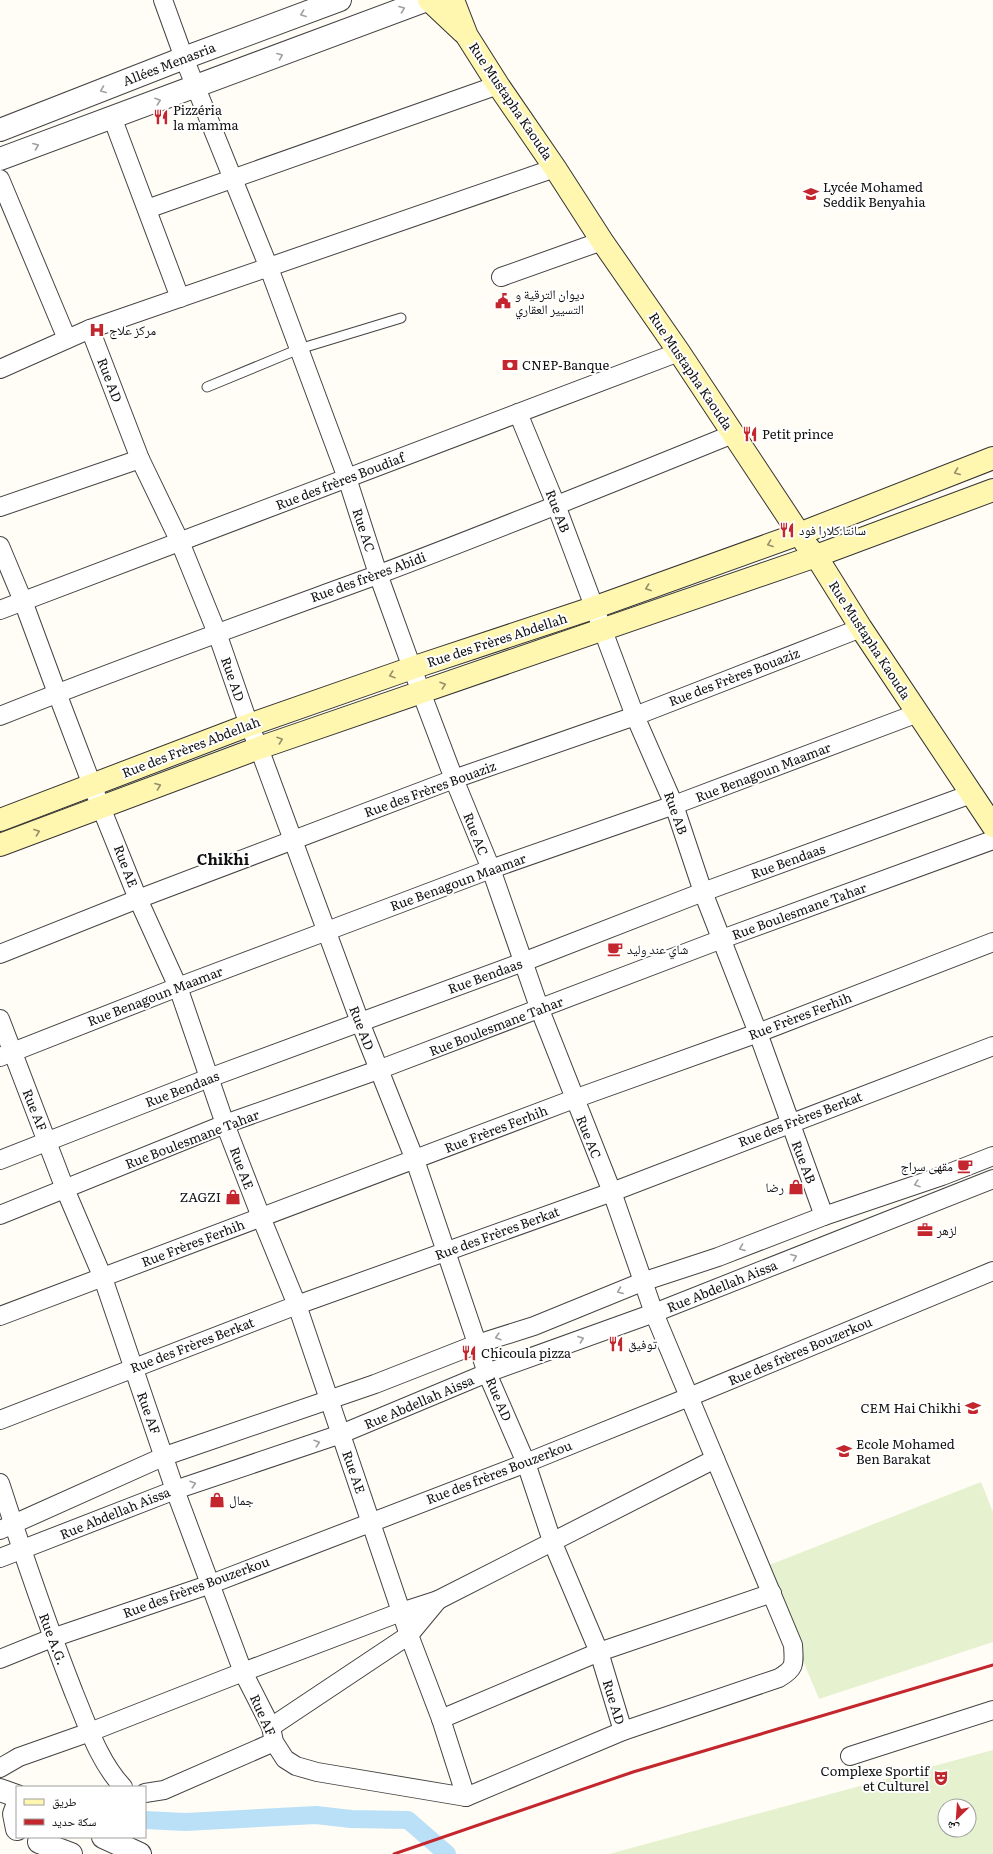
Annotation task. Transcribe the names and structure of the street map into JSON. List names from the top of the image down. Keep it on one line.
{"streets":{"main road":["Rue Mustapha Kaouda","Rue des Frères Abdellah"],"street":["Allées Menasria","Rue AD","Rue des frères Boudiaf","Rue AB","Rue AC","Rue des frères Abidi","Rue des Frères Bouaziz","Rue Benagoun Maamar","Rue Bendaas","Rue AE","Rue Boulesmane Tahar","Rue Frères Ferhih","Rue AF","Rue des Frères Berkat","Rue Abdellah Aissa","Rue des frères Bouzerkou","Rue A.G."]},"crossings":[["Allées Menasria","Rue AC"],["Rue Mustapha Kaouda","Rue des frères Boudiaf"],["Rue Mustapha Kaouda","Rue des frères Abidi"],["Rue Mustapha Kaouda","Rue des Frères Abdellah"],["Rue Mustapha Kaouda","Rue des Frères Bouaziz"],["Rue Mustapha Kaouda","Rue Benagoun Maamar"],["Rue Mustapha Kaouda","Rue Bendaas"],["Rue AD","Rue des frères Boudiaf"],["Rue AD","Rue AC"],["Rue AD","Rue des frères Abidi"],["Rue AD","Rue des Frères Abdellah"],["Rue AD","Rue des Frères Bouaziz"],["Rue AD","Rue Benagoun Maamar"],["Rue AD","Rue Bendaas"],["Rue AD","Rue Boulesmane Tahar"],["Rue AD","Rue Frères Ferhih"],["Rue AD","Rue des Frères Berkat"],["Rue AD","Rue Abdellah Aissa"],["Rue AD","Rue des frères Bouzerkou"],["Rue des frères Boudiaf","Rue AB"],["Rue des frères Boudiaf","Rue AC"],["Rue des frères Boudiaf","Rue AE"],["Rue AB","Rue des frères Abidi"],["Rue AB","Rue des Frères Abdellah"],["Rue AB","Rue des Frères Bouaziz"],["Rue AB","Rue Benagoun Maamar"],["Rue AB","Rue Bendaas"],["Rue AB","Rue Boulesmane Tahar"],["Rue AB","Rue Frères Ferhih"],["Rue AB","Rue des Frères Berkat"],["Rue AC","Rue des frères Abidi"],["Rue AC","Rue des Frères Abdellah"],["Rue AC","Rue des Frères Bouaziz"],["Rue AC","Rue Benagoun Maamar"],["Rue AC","Rue Bendaas"],["Rue AC","Rue AE"],["Rue AC","Rue Boulesmane Tahar"],["Rue AC","Rue Frères Ferhih"],["Rue AC","Rue AF"],["Rue AC","Rue des Frères Berkat"],["Rue AC","Rue Abdellah Aissa"],["Rue AC","Rue des frères Bouzerkou"],["Rue des frères Abidi","Rue AE"],["Rue des Frères Abdellah","Rue AE"],["Rue des Frères Bouaziz","Rue AE"],["Rue Benagoun Maamar","Rue AE"],["Rue Benagoun Maamar","Rue AF"],["Rue Bendaas","Rue AE"],["Rue Bendaas","Rue AF"],["Rue AE","Rue Boulesmane Tahar"],["Rue AE","Rue Frères Ferhih"],["Rue AE","Rue AF"],["Rue AE","Rue des Frères Berkat"],["Rue AE","Rue Abdellah Aissa"],["Rue AE","Rue des frères Bouzerkou"],["Rue Boulesmane Tahar","Rue AF"],["Rue Frères Ferhih","Rue AF"],["Rue AF","Rue des Frères Berkat"],["Rue AF","Rue Abdellah Aissa"],["Rue AF","Rue des frères Bouzerkou"],["Rue Abdellah Aissa","Rue A.G."],["Rue des frères Bouzerkou","Rue A.G."]],"districts":["Chikhi"],"places":{"restaurant":["Pizzéria la mamma","Petit prince","سانتا كلارا فود","توفيق","Chicoula pizza"],"school or university":["Lycée Mohamed Seddik Benyahia","CEM Hai Chikhi","Ecole Mohamed Ben Barakat"],"public building":["ديوان الترقية و التسيير العقاري"],"hospital":["مركز علاج"],"bank":["CNEP-Banque"],"cafe":["شاي عند وليد","مقهى سراج"],"shop":["رضا","ZAGZI","جمال"],"office":["لزهر"],"theatre":["Complexe Sportif et Culturel"]},"legend":["طريق","سكة حديد"],"north":"bottom left"}
